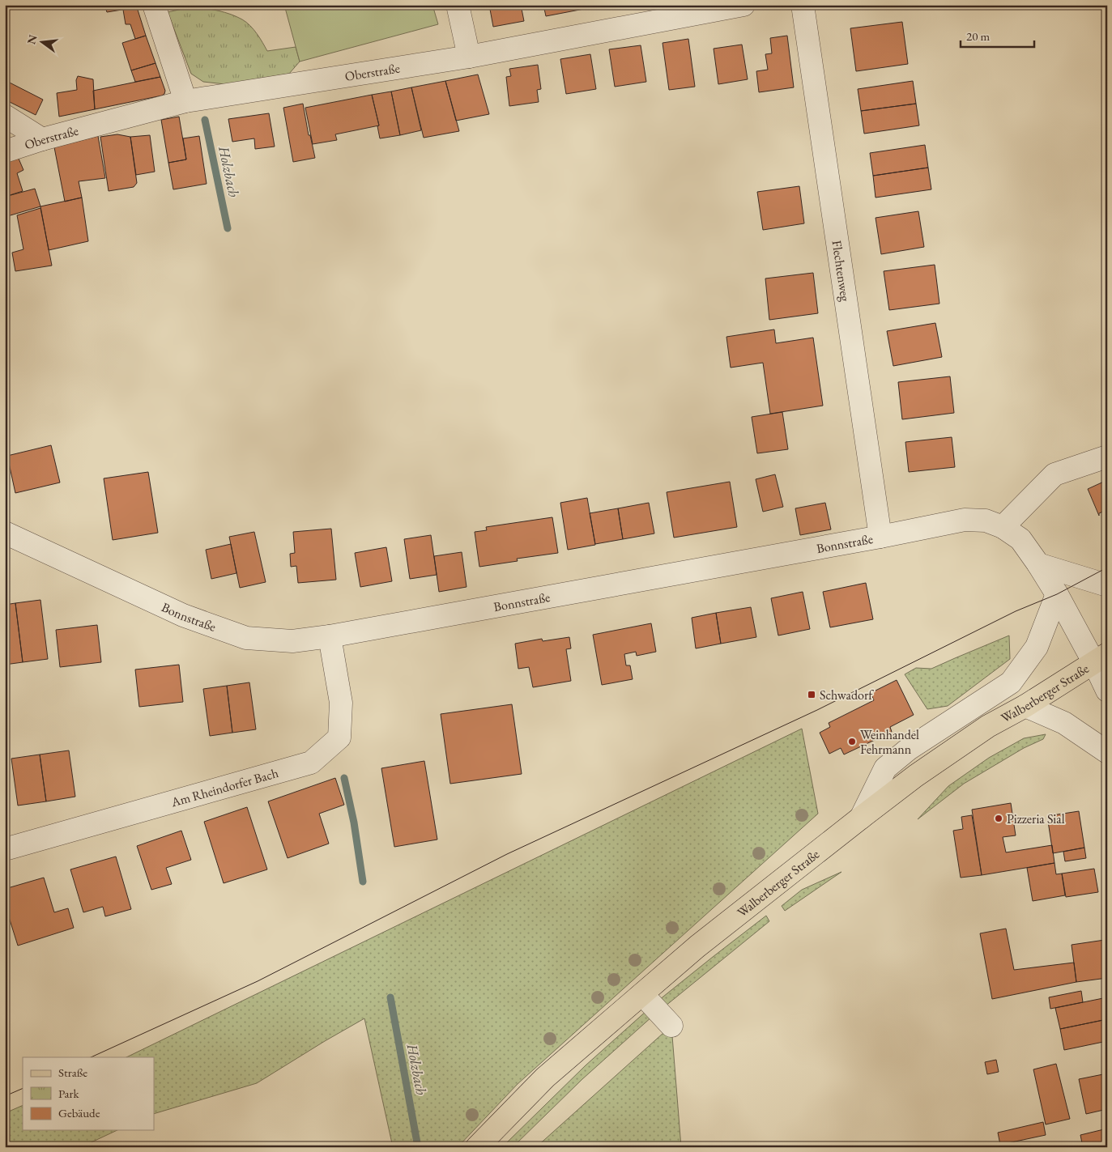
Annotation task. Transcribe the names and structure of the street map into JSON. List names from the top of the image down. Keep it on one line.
{"streets":{"main road":["Walberberger Straße"],"street":["Oberstraße","Flechtenweg","Bonnstraße","Am Rheindorfer Bach"]},"crossings":[["Flechtenweg","Bonnstraße"],["Bonnstraße","Walberberger Straße"],["Bonnstraße","Am Rheindorfer Bach"]],"water":["Holzbach"],"places":{"transit":["Schwadorf"],"other":["Weinhandel Fehrmann","Pizzeria Sial"]},"legend":["Straße","Park","Gebäude"],"scale_bar":"20 m","north":"left"}
